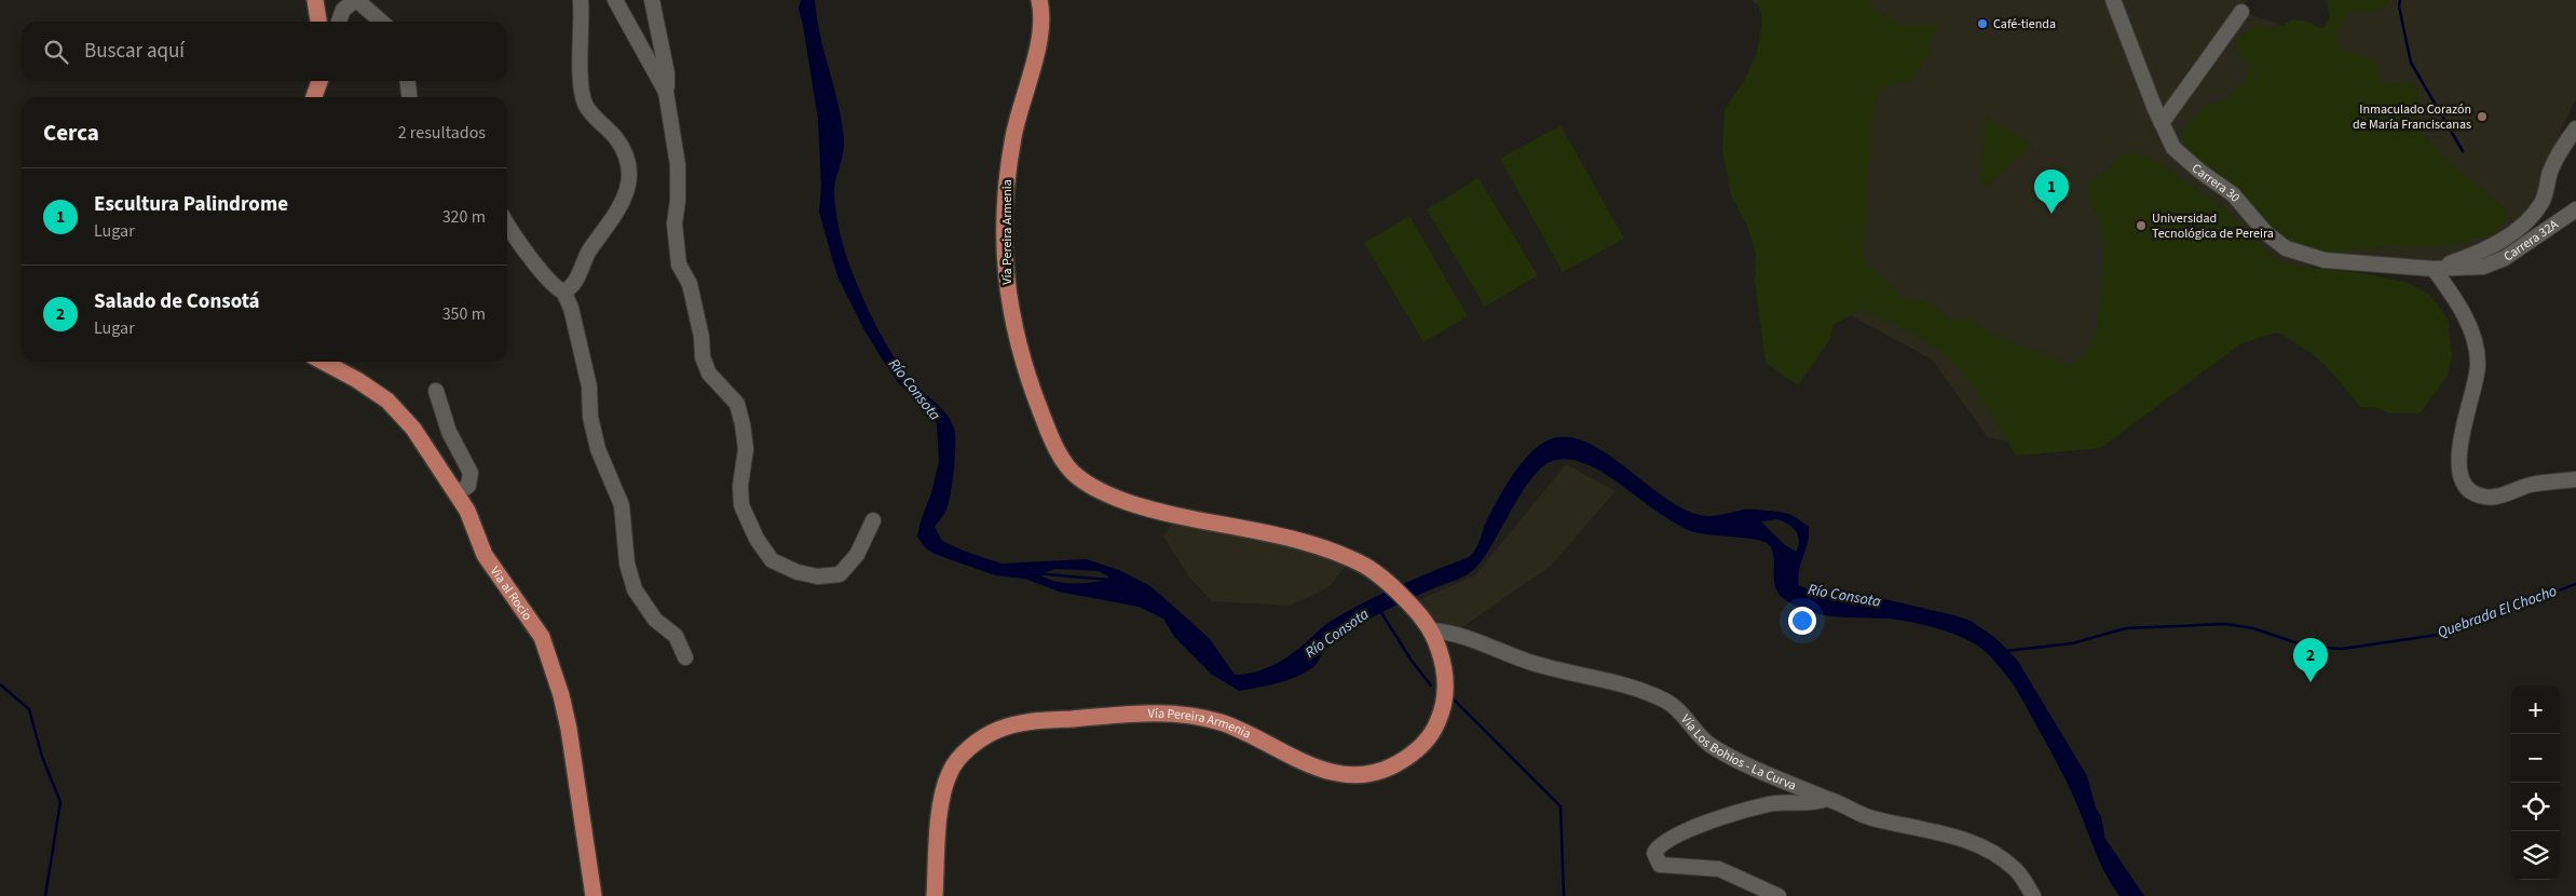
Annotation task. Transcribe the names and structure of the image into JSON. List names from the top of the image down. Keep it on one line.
{"streets":{"main road":["Vía Pereira Armenia","Via al Rocio"],"street":["Carrera 30","Carrera 32A","Vía Los Bohios - La Curva"]},"crossings":[["Carrera 30","Carrera 32A"],["Vía Pereira Armenia","Vía Los Bohios - La Curva"]],"water":["Río Consota","Quebrada El Chocho"],"places":["Café-tienda","Inmaculado Corazón de María Franciscanas","Universidad Tecnológica de Pereira"],"page":{"search":"Buscar aquí","heading":["Cerca","2 resultados"],"list":[{"mark":"1","name":"Escultura Palindrome","note":"Lugar","value":"320 m"},{"mark":"2","name":"Salado de Consotá","note":"Lugar","value":"350 m"}],"pins":["1","2"],"map_buttons":["+","−"]}}
